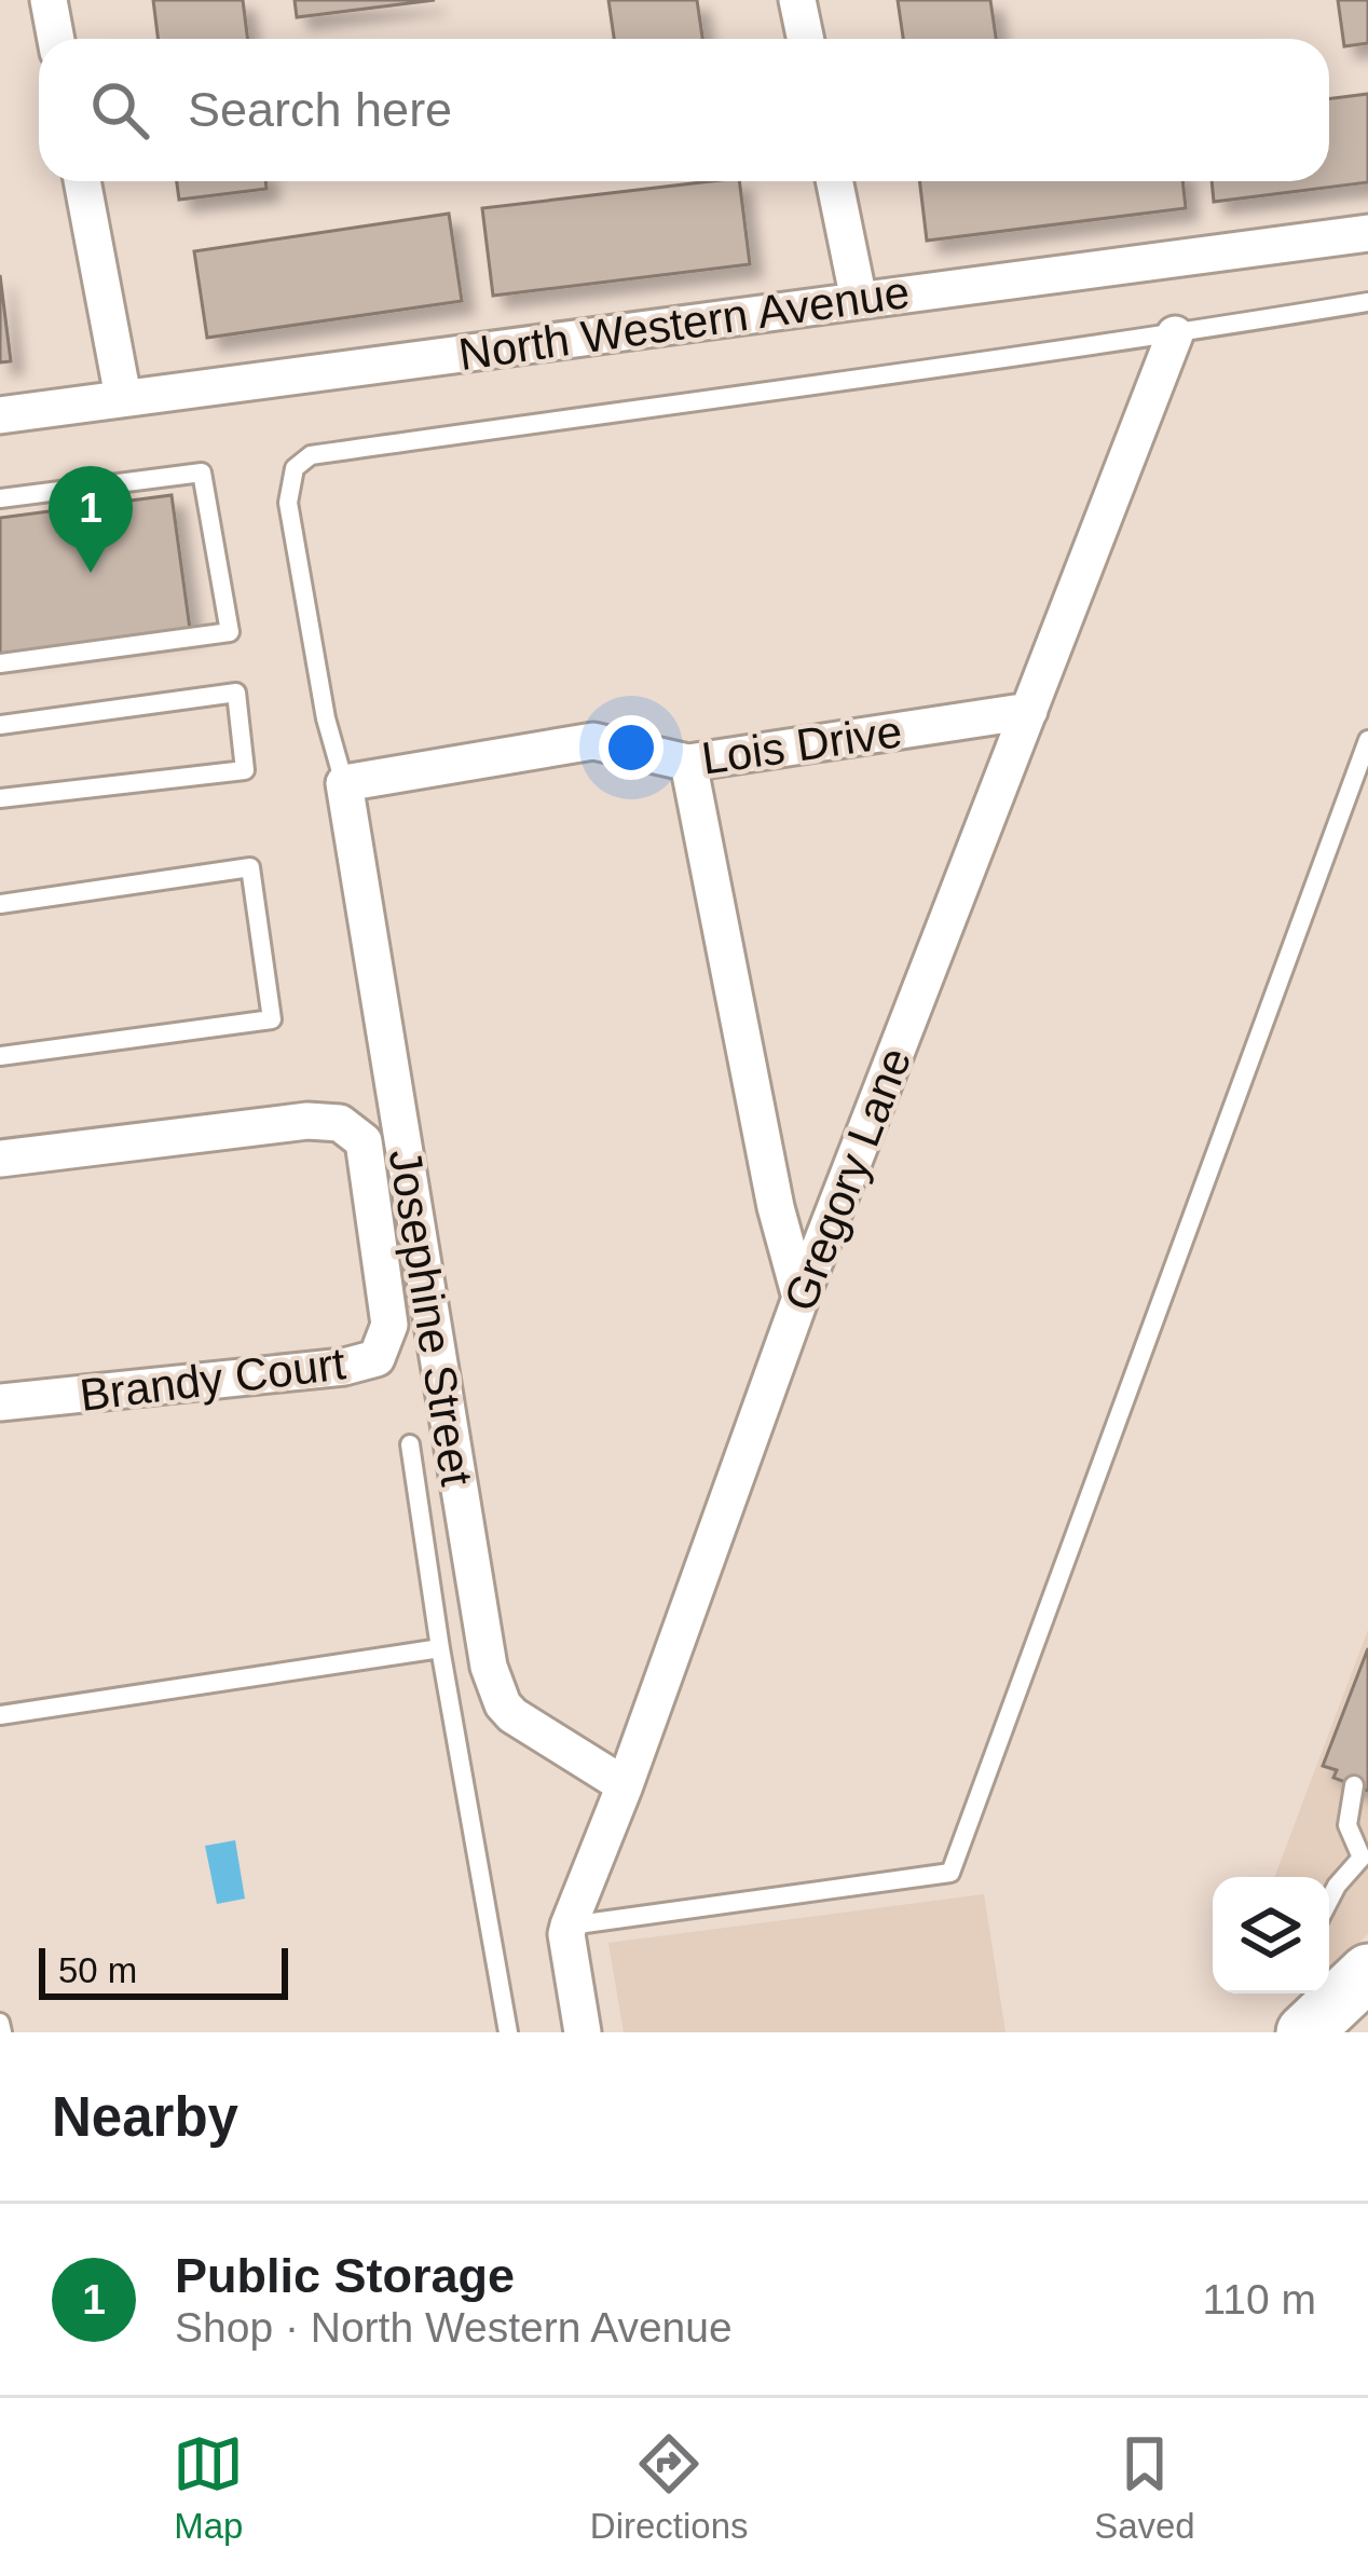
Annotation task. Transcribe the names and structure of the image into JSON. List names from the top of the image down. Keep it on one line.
{"streets":{"street":["North Western Avenue","Lois Drive","Gregory Lane","Josephine Street","Brandy Court"]},"crossings":[["Lois Drive","Gregory Lane"],["Lois Drive","Josephine Street"],["Gregory Lane","Josephine Street"]],"scale_bar":"50 m","page":{"search":"Search here","pins":"1","scale":"50 m","heading":"Nearby","list":[{"mark":"1","name":"Public Storage","note":"Shop · North Western Avenue","value":"110 m"}],"nav":["Map","Directions","Saved"]}}
